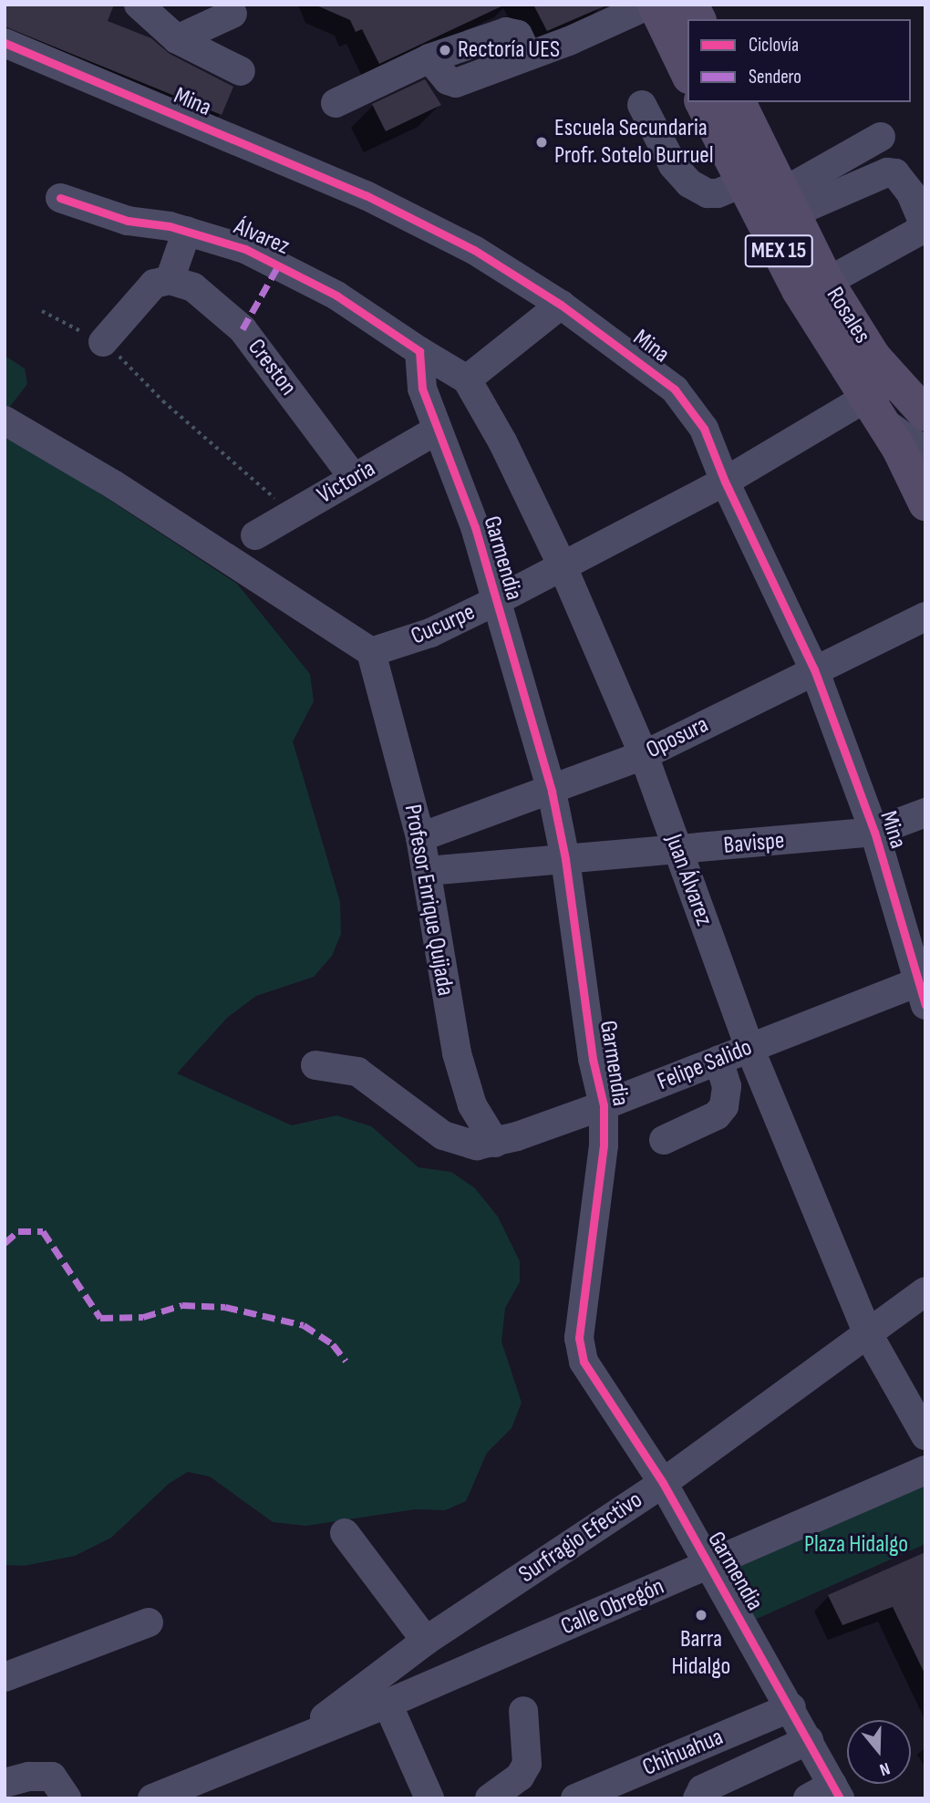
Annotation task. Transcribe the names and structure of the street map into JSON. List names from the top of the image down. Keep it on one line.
{"streets":{"main road":["MEX 15","Rosales"],"street":["Mina","Álvarez","Creston","Victoria","Garmendia","Cucurpe","Oposura","Bavispe","Juan Álvarez","Profesor Enrique Quijada","Felipe Salido","Surfragio Efectivo","Calle Obregón","Chihuahua"]},"crossings":[["Mina","Cucurpe"],["Mina","Oposura"],["Mina","Bavispe"],["Mina","Felipe Salido"],["Álvarez","Garmendia"],["Álvarez","Juan Álvarez"],["MEX 15","Rosales"],["MEX 15","Cucurpe"],["Rosales","Cucurpe"],["Creston","Victoria"],["Victoria","Garmendia"],["Garmendia","Cucurpe"],["Garmendia","Oposura"],["Garmendia","Bavispe"],["Garmendia","Juan Álvarez"],["Garmendia","Felipe Salido"],["Garmendia","Surfragio Efectivo"],["Garmendia","Calle Obregón"],["Garmendia","Chihuahua"],["Cucurpe","Juan Álvarez"],["Cucurpe","Profesor Enrique Quijada"],["Oposura","Juan Álvarez"],["Oposura","Profesor Enrique Quijada"],["Bavispe","Juan Álvarez"],["Bavispe","Profesor Enrique Quijada"],["Juan Álvarez","Felipe Salido"],["Juan Álvarez","Surfragio Efectivo"],["Profesor Enrique Quijada","Felipe Salido"],["Surfragio Efectivo","Calle Obregón"]],"parks":["Plaza Hidalgo"],"places":["Rectoría UES","Escuela Secundaria Profr. Sotelo Burruel","Barra Hidalgo"],"legend":["Ciclovía","Sendero"],"north":"bottom"}
